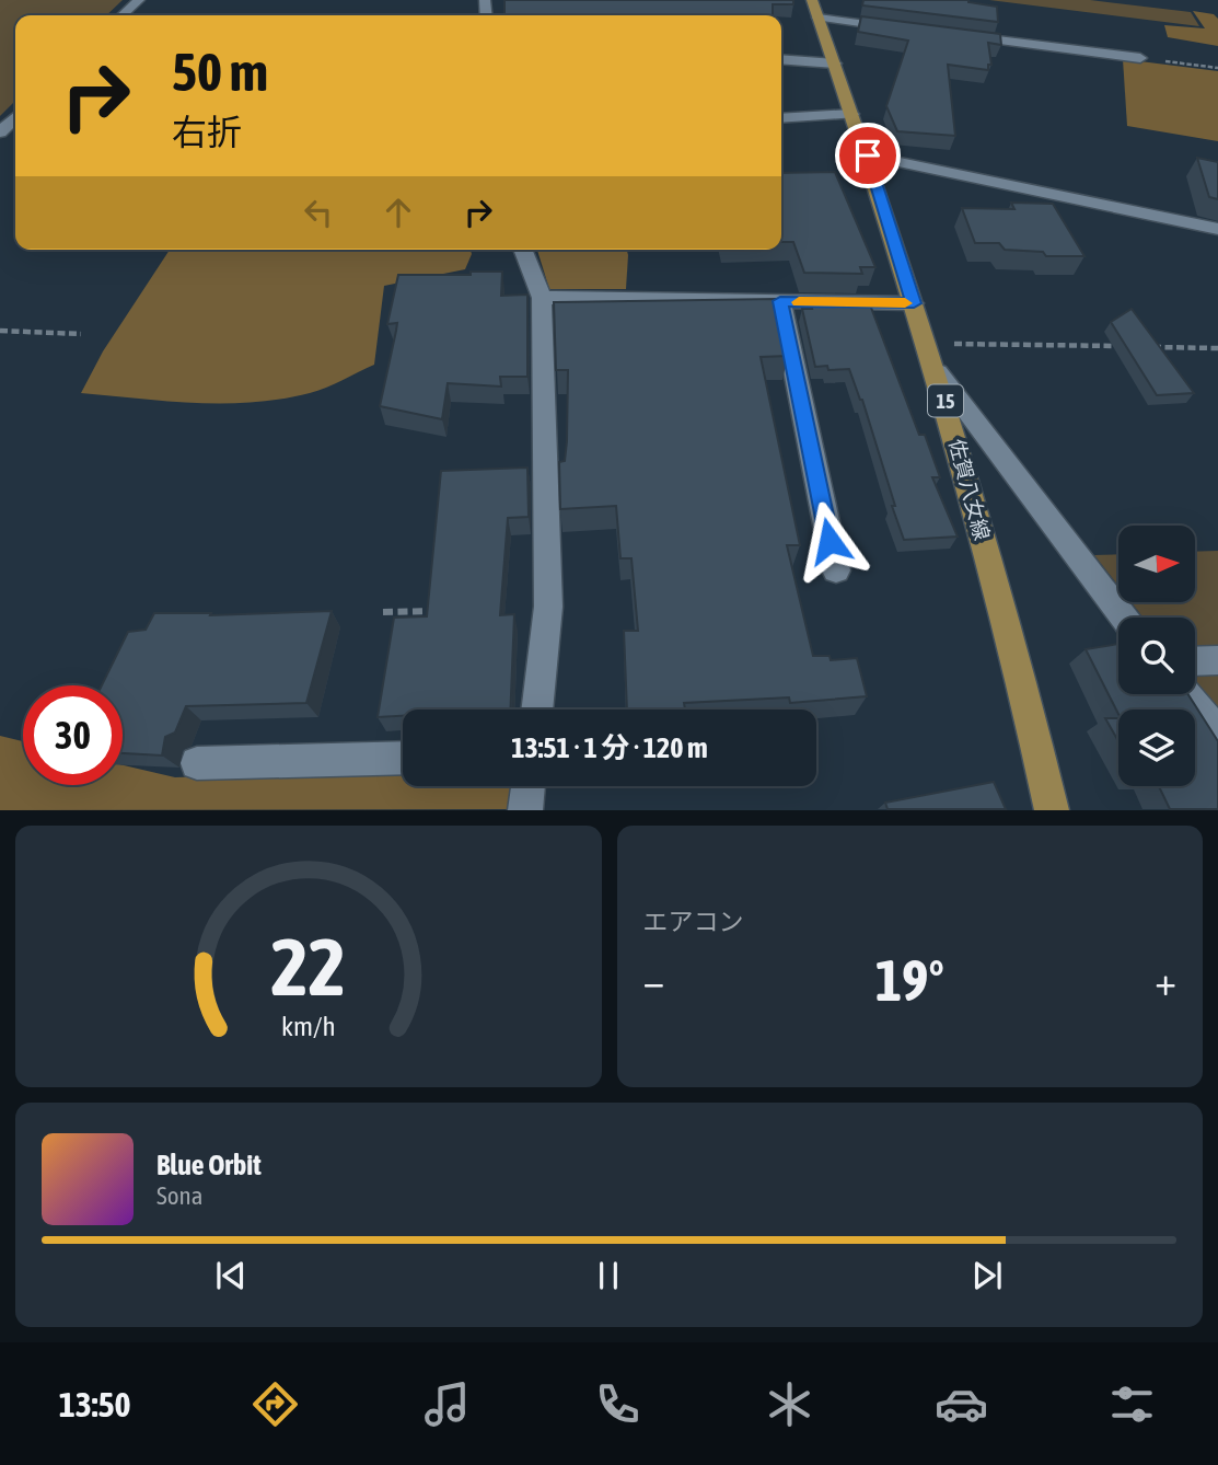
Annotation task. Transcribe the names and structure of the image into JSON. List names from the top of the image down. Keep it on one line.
{"streets":{"main road":["15","佐賀八女線"]},"north":"right","page":{"turn":["50 m","右折"],"limit":"30","trip":"13:51 · 1 分 · 120 m","tile":"エアコン","heat":["−","19°","+"],"song":["Blue Orbit","Sona"],"tabs":"13:50","gauge":["22","km/h"]}}
